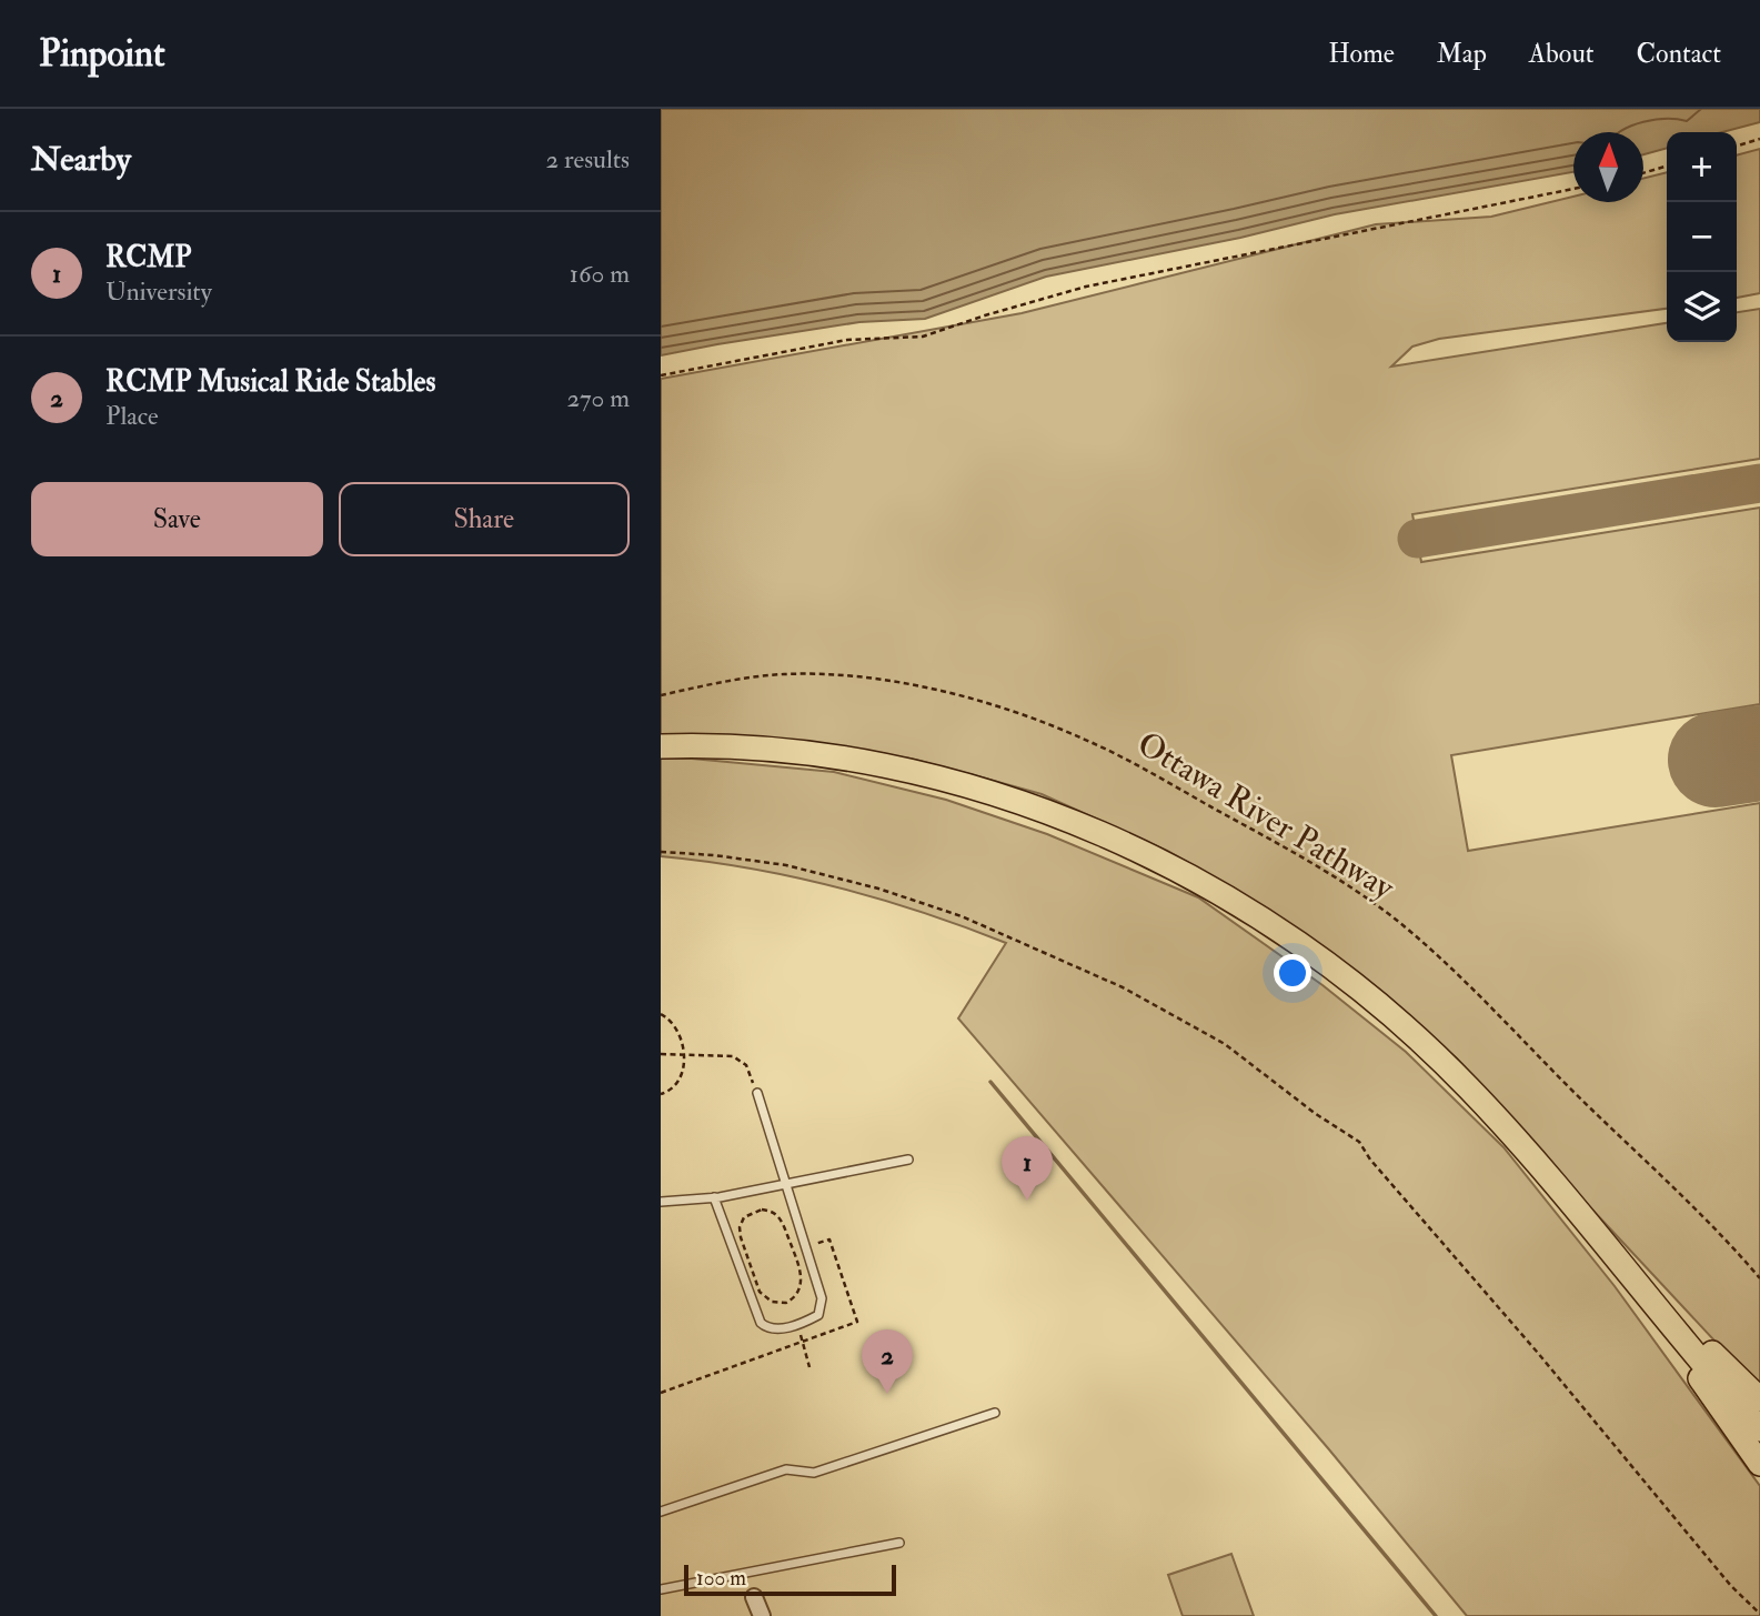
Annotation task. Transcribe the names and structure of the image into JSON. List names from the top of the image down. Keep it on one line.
{"streets":{"path":["Ottawa River Pathway"]},"scale_bar":"100 m","north":"top","page":{"header":"Pinpoint","nav":["Home","Map","About","Contact"],"heading":["Nearby","2 results"],"map_buttons":["+","−"],"list":[{"mark":"1","name":"RCMP","note":"University","value":"160 m"},{"mark":"2","name":"RCMP Musical Ride Stables","note":"Place","value":"270 m"}],"buttons":["Save","Share"],"pins":["1","2"],"scale":"100 m"}}
